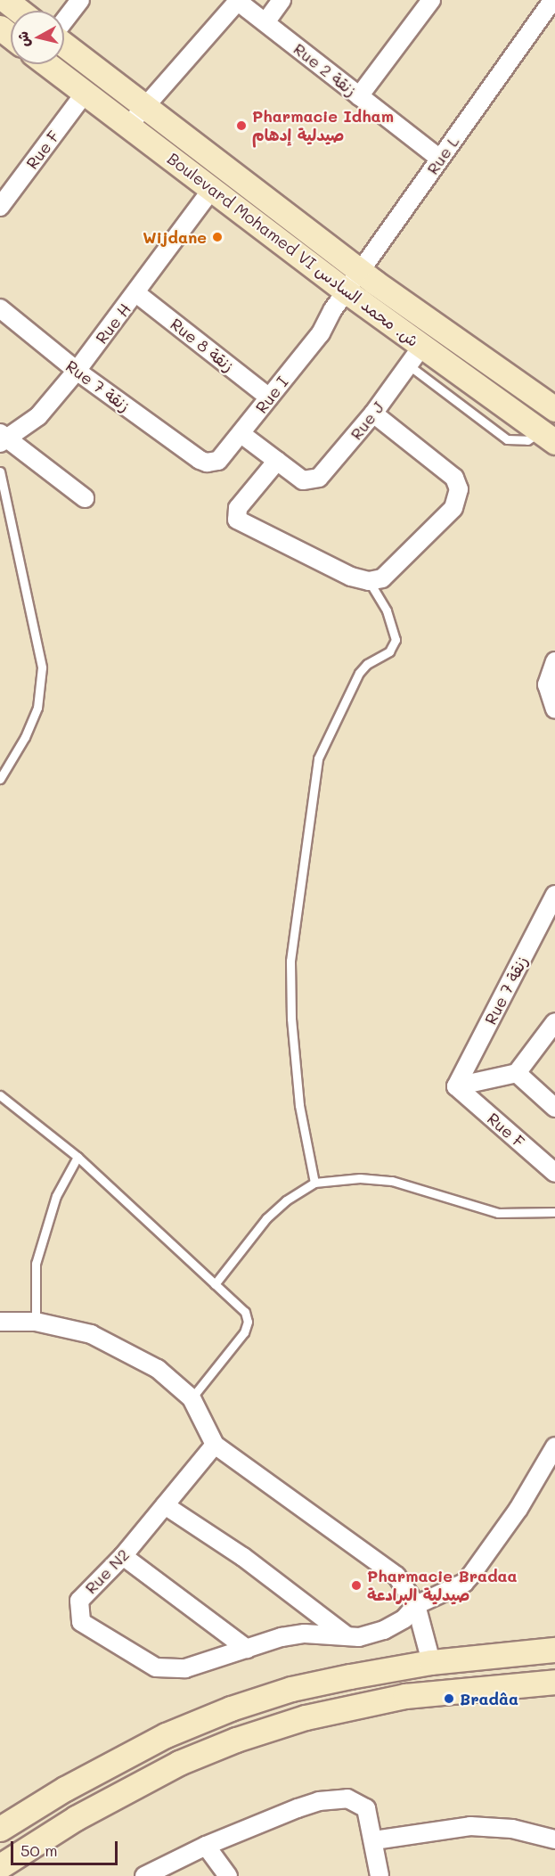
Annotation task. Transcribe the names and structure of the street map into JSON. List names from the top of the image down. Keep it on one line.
{"streets":{"main road":["Boulevard Mohamed VI ش. محمد السادس"],"street":["Rue 2 زنقة","Rue F","Rue L","Rue H","Rue 8 زنقة","Rue 7 زنقة","Rue I","Rue J","Rue N2"]},"crossings":[["Rue 2 زنقة","Rue L"],["Rue F","Boulevard Mohamed VI ش. محمد السادس"],["Rue F","Rue 7 زنقة"],["Rue L","Boulevard Mohamed VI ش. محمد السادس"],["Rue L","Rue I"],["Boulevard Mohamed VI ش. محمد السادس","Rue H"],["Boulevard Mohamed VI ش. محمد السادس","Rue I"],["Boulevard Mohamed VI ش. محمد السادس","Rue J"],["Rue H","Rue 8 زنقة"],["Rue H","Rue 7 زنقة"],["Rue 8 زنقة","Rue I"],["Rue 7 زنقة","Rue I"]],"places":["Pharmacie Idham صيدلية إدهام","Wijdane","Pharmacie Bradaa صيدلية البرادعة","Bradâa"],"scale_bar":"50 m","north":"left"}
